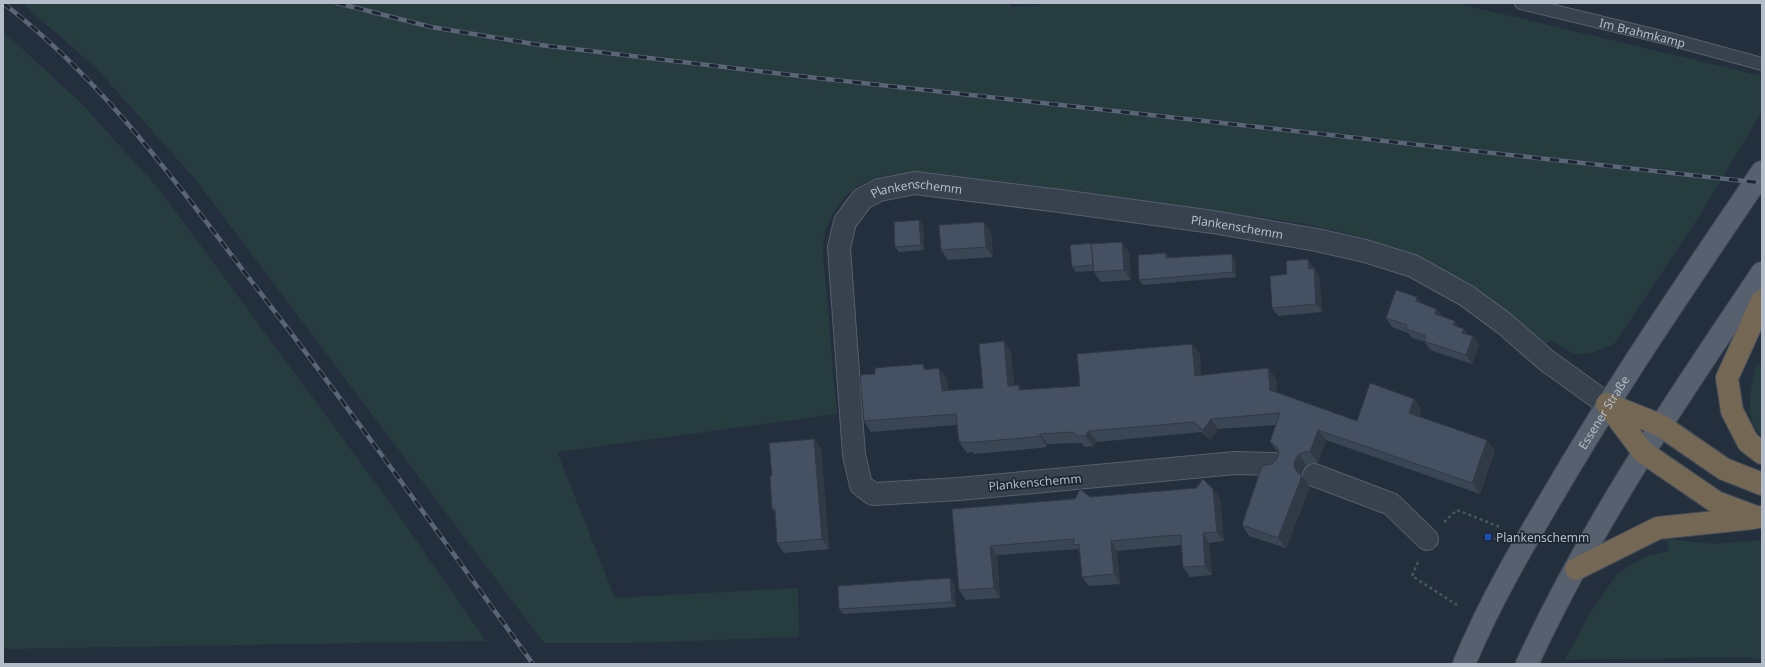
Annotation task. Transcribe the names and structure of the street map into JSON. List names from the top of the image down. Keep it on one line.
{"streets":{"main road":["Essener Straße"],"street":["Plankenschemm"],"lane":["Im Brahmkamp"]},"crossings":[["Plankenschemm","Essener Straße"]],"places":{"transit":["Plankenschemm"]}}
